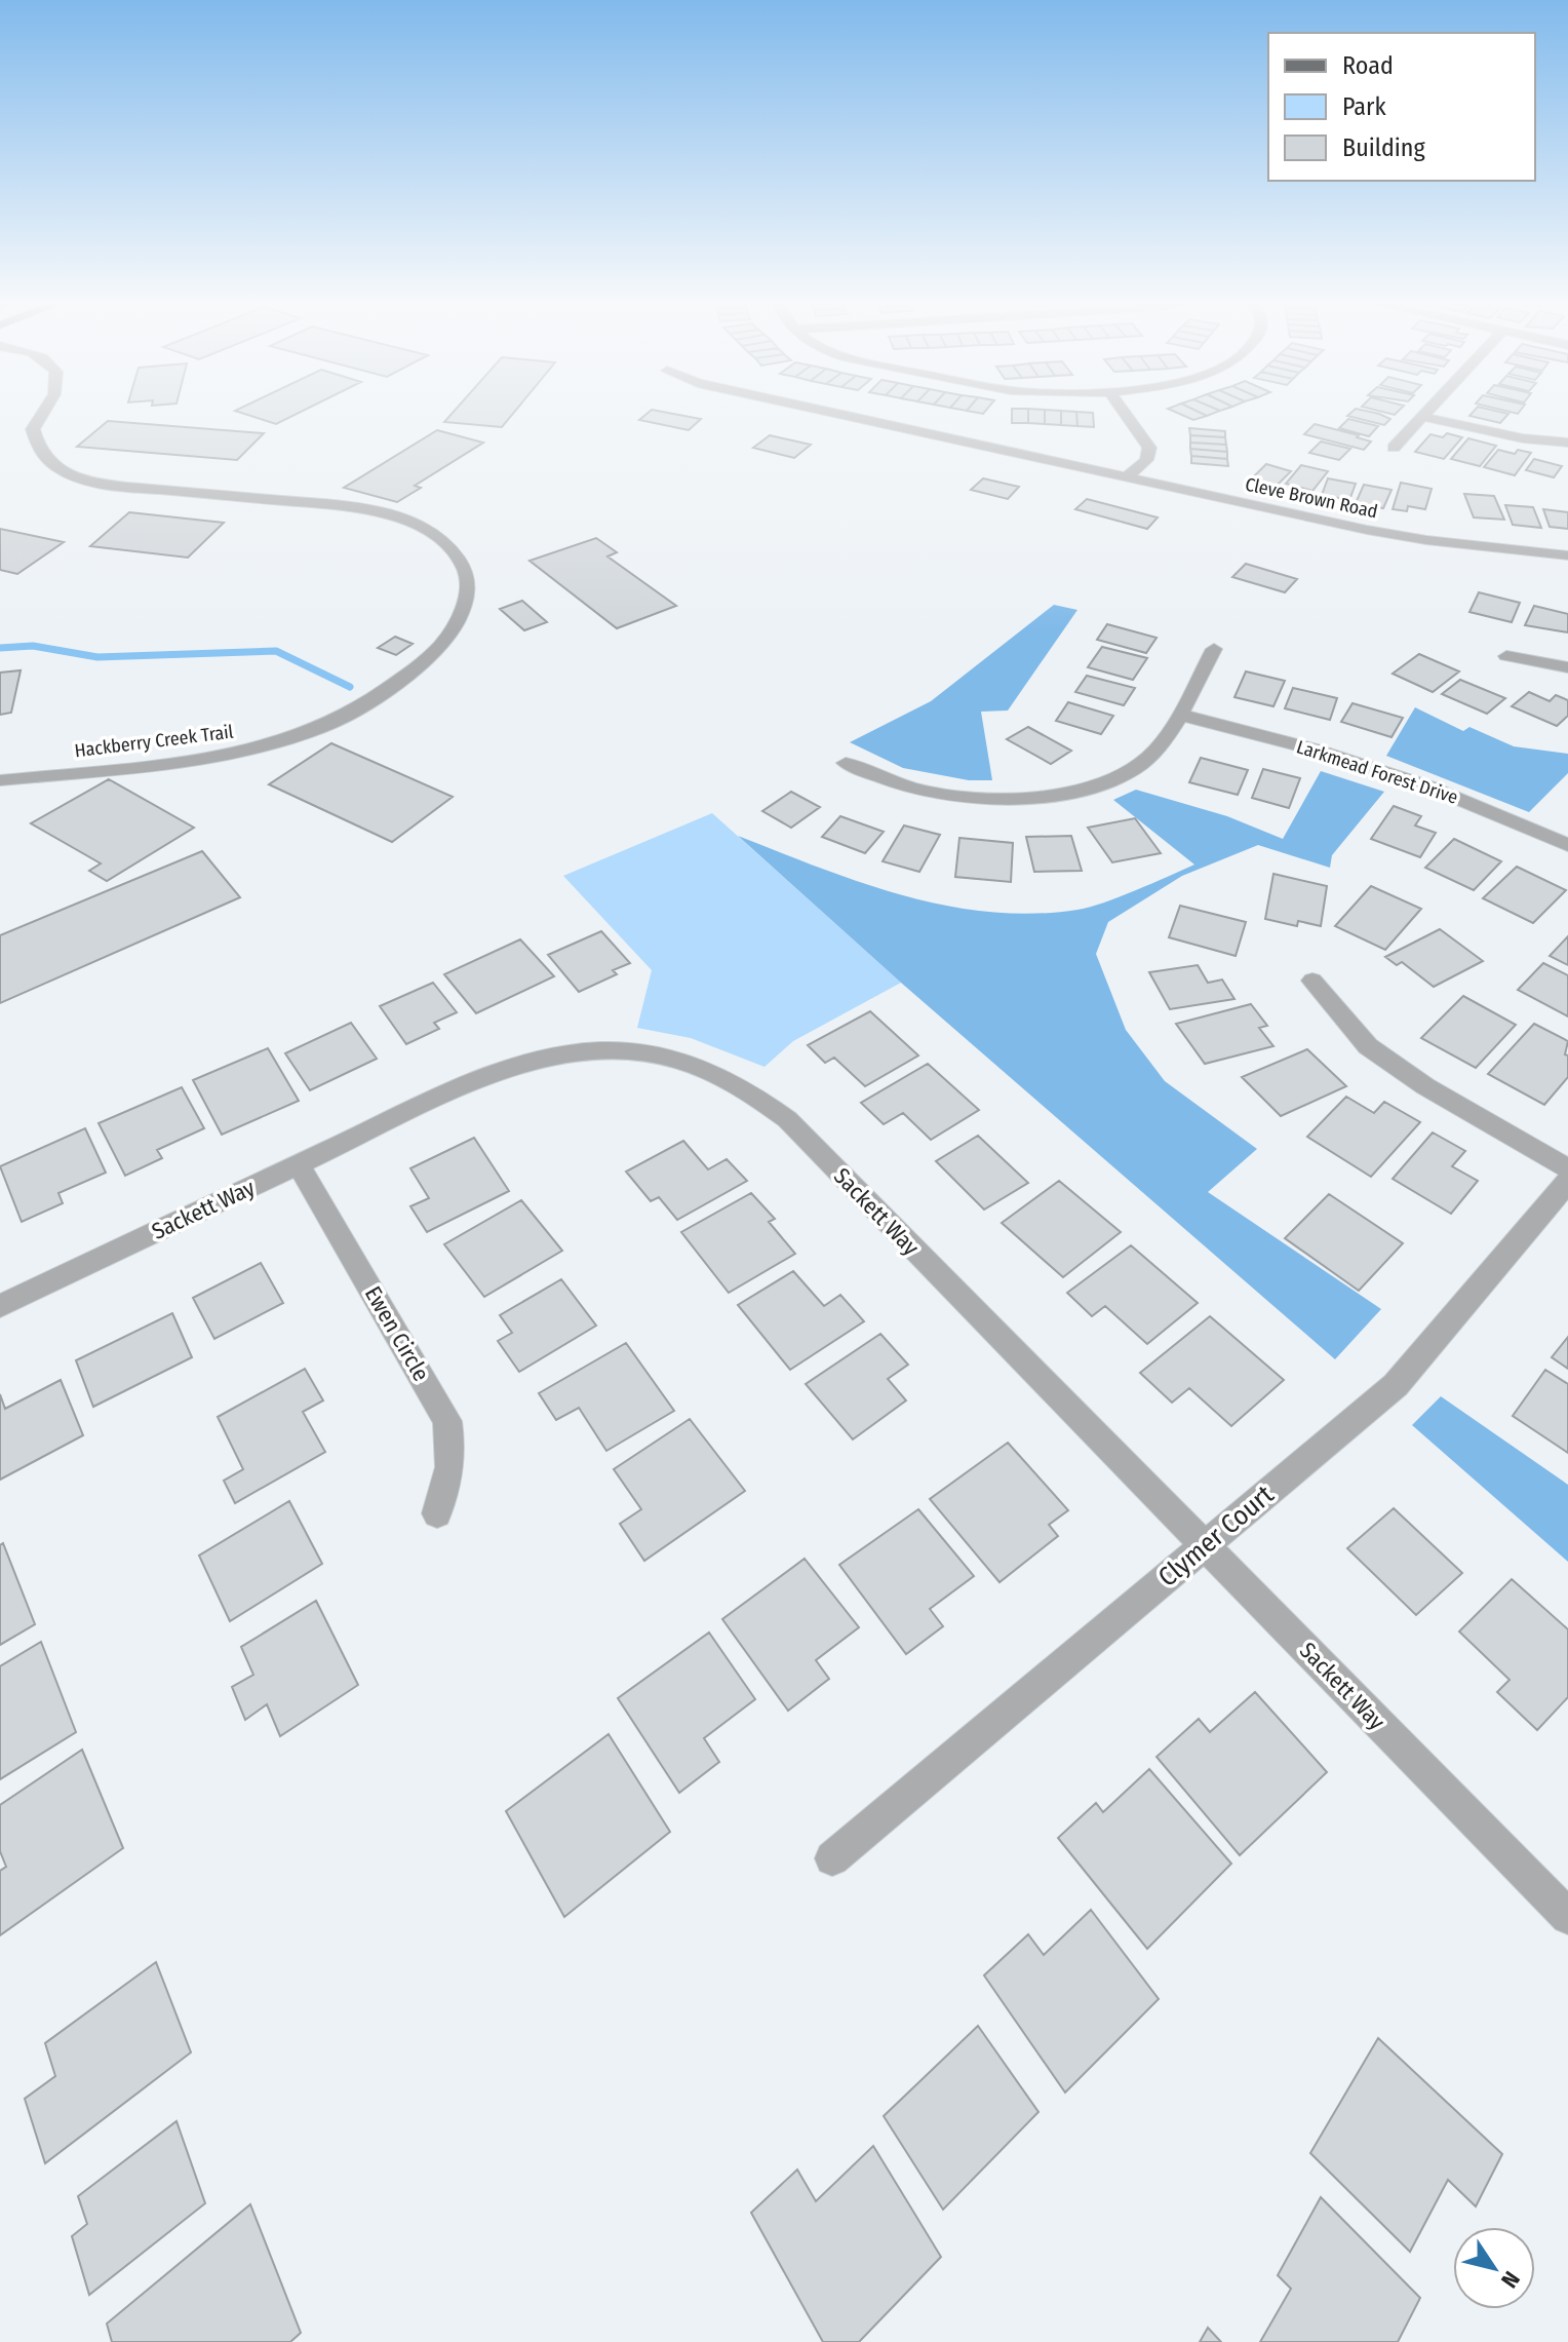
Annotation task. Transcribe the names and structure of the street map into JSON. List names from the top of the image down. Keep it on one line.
{"streets":{"street":["Cleve Brown Road","Hackberry Creek Trail","Larkmead Forest Drive","Sackett Way","Ewen Circle","Clymer Court"]},"crossings":[["Sackett Way","Ewen Circle"],["Sackett Way","Clymer Court"]],"legend":["Road","Park","Building"],"north":"bottom right"}
